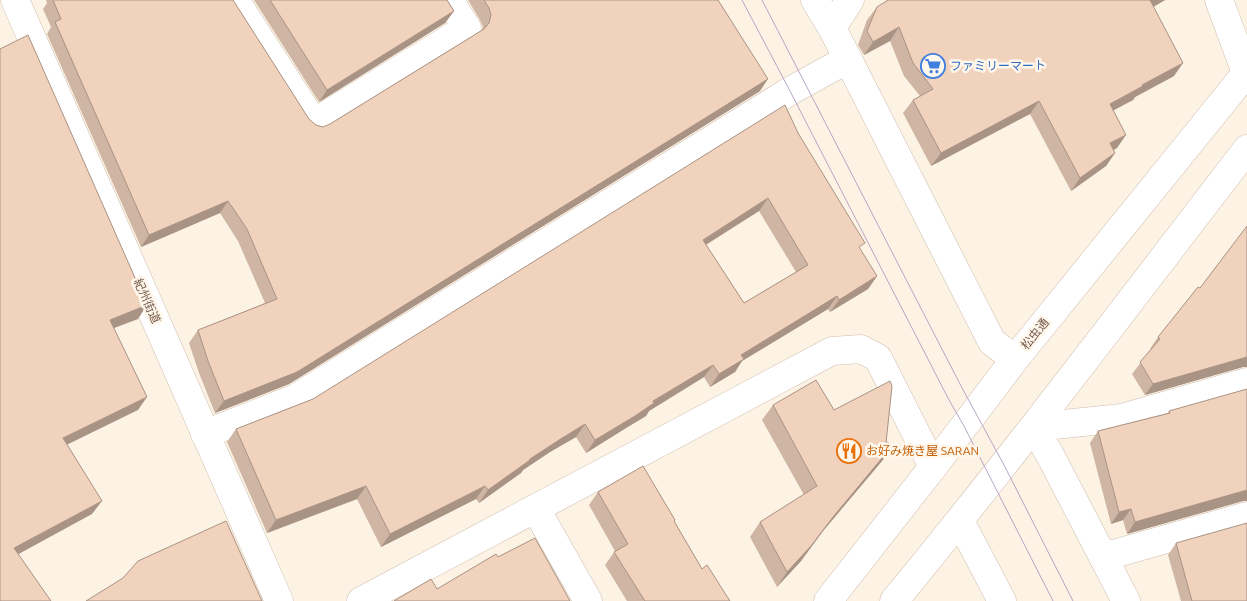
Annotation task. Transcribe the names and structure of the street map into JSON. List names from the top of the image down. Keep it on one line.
{"streets":{"street":["紀州街道","松虫通"]},"places":{"supermarket":["ファミリーマート"],"restaurant":["お好み焼き屋 SARAN"]}}
